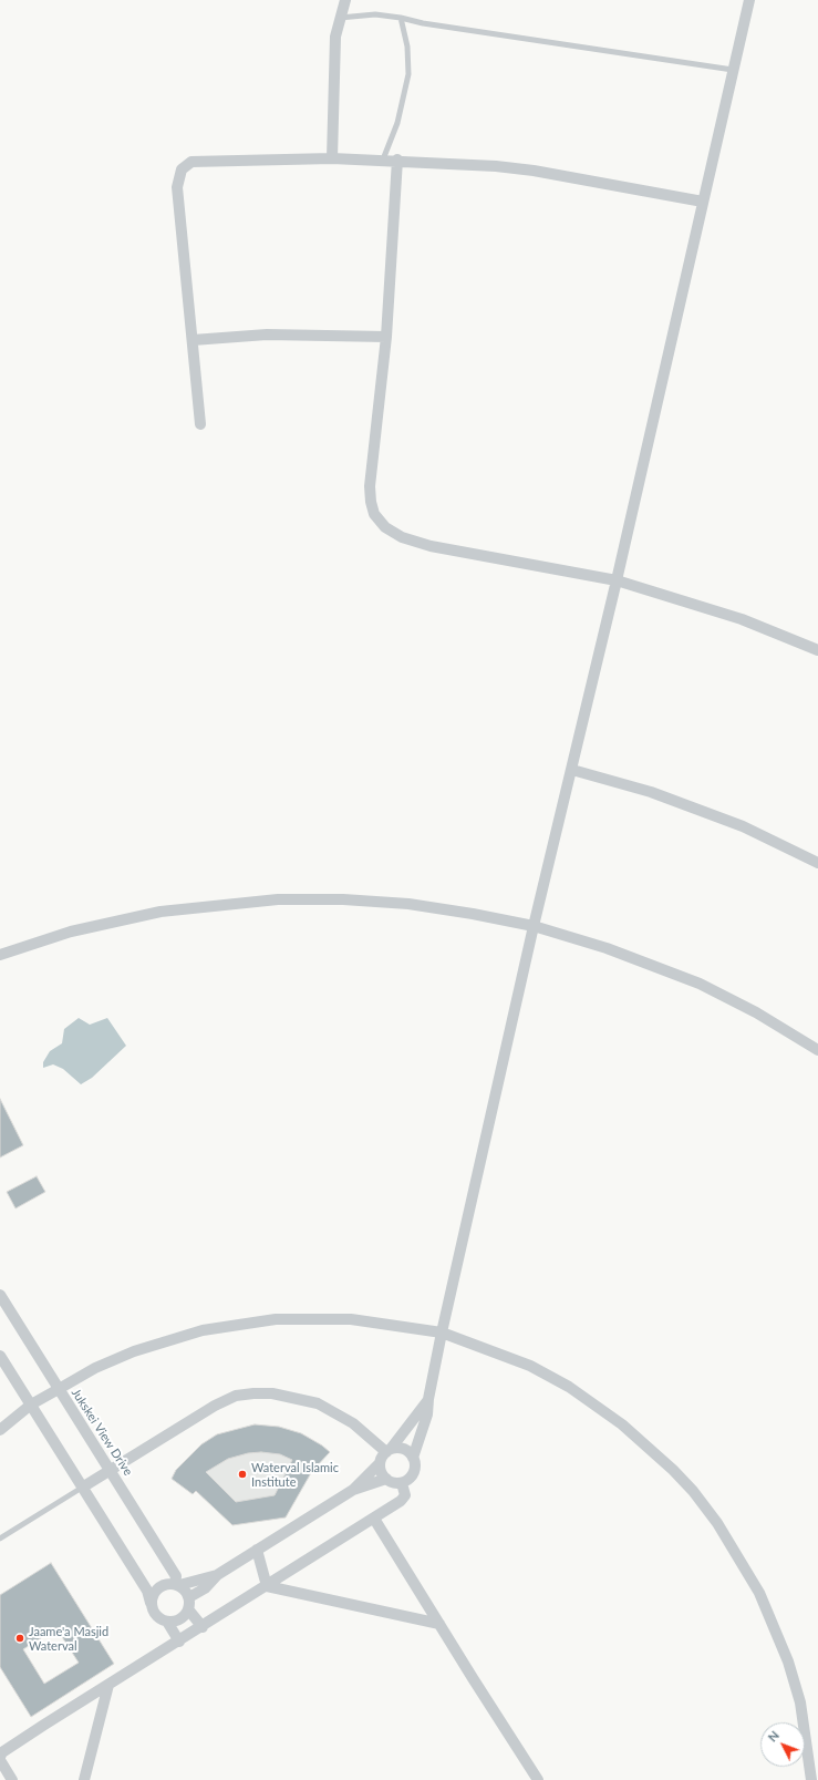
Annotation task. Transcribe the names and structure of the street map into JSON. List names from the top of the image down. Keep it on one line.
{"streets":{"street":["Jukskei View Drive"]},"places":["Waterval Islamic Institute","Jaame'a Masjid Waterval"],"north":"top left"}
